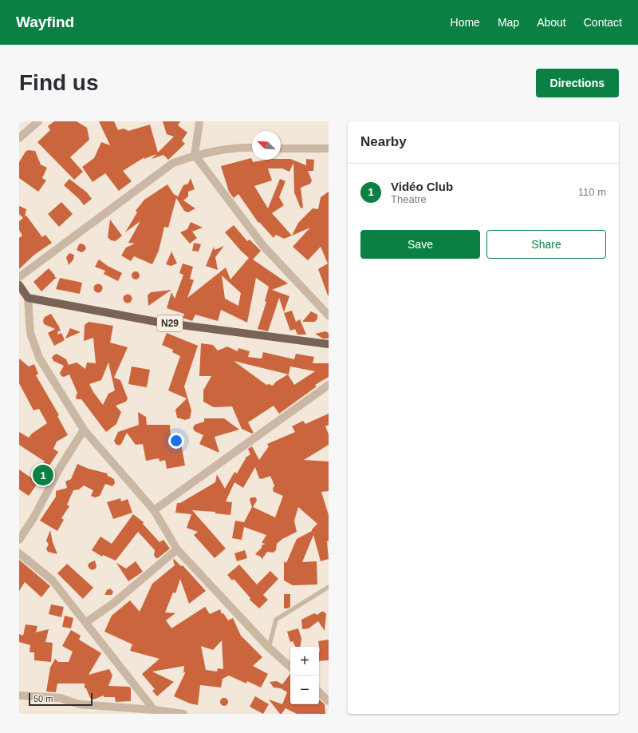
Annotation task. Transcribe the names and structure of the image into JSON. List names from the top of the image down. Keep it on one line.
{"streets":{"main road":["N29"]},"scale_bar":"50 m","north":"top left","page":{"header":"Wayfind","nav":["Home","Map","About","Contact"],"buttons":["Directions",["Save","Share"]],"title":"Find us","heading":"Nearby","list":[{"mark":"1","name":"Vidéo Club","note":"Theatre","value":"110 m"}],"pins":"1","map_buttons":["+","−"],"scale":"50 m"}}
